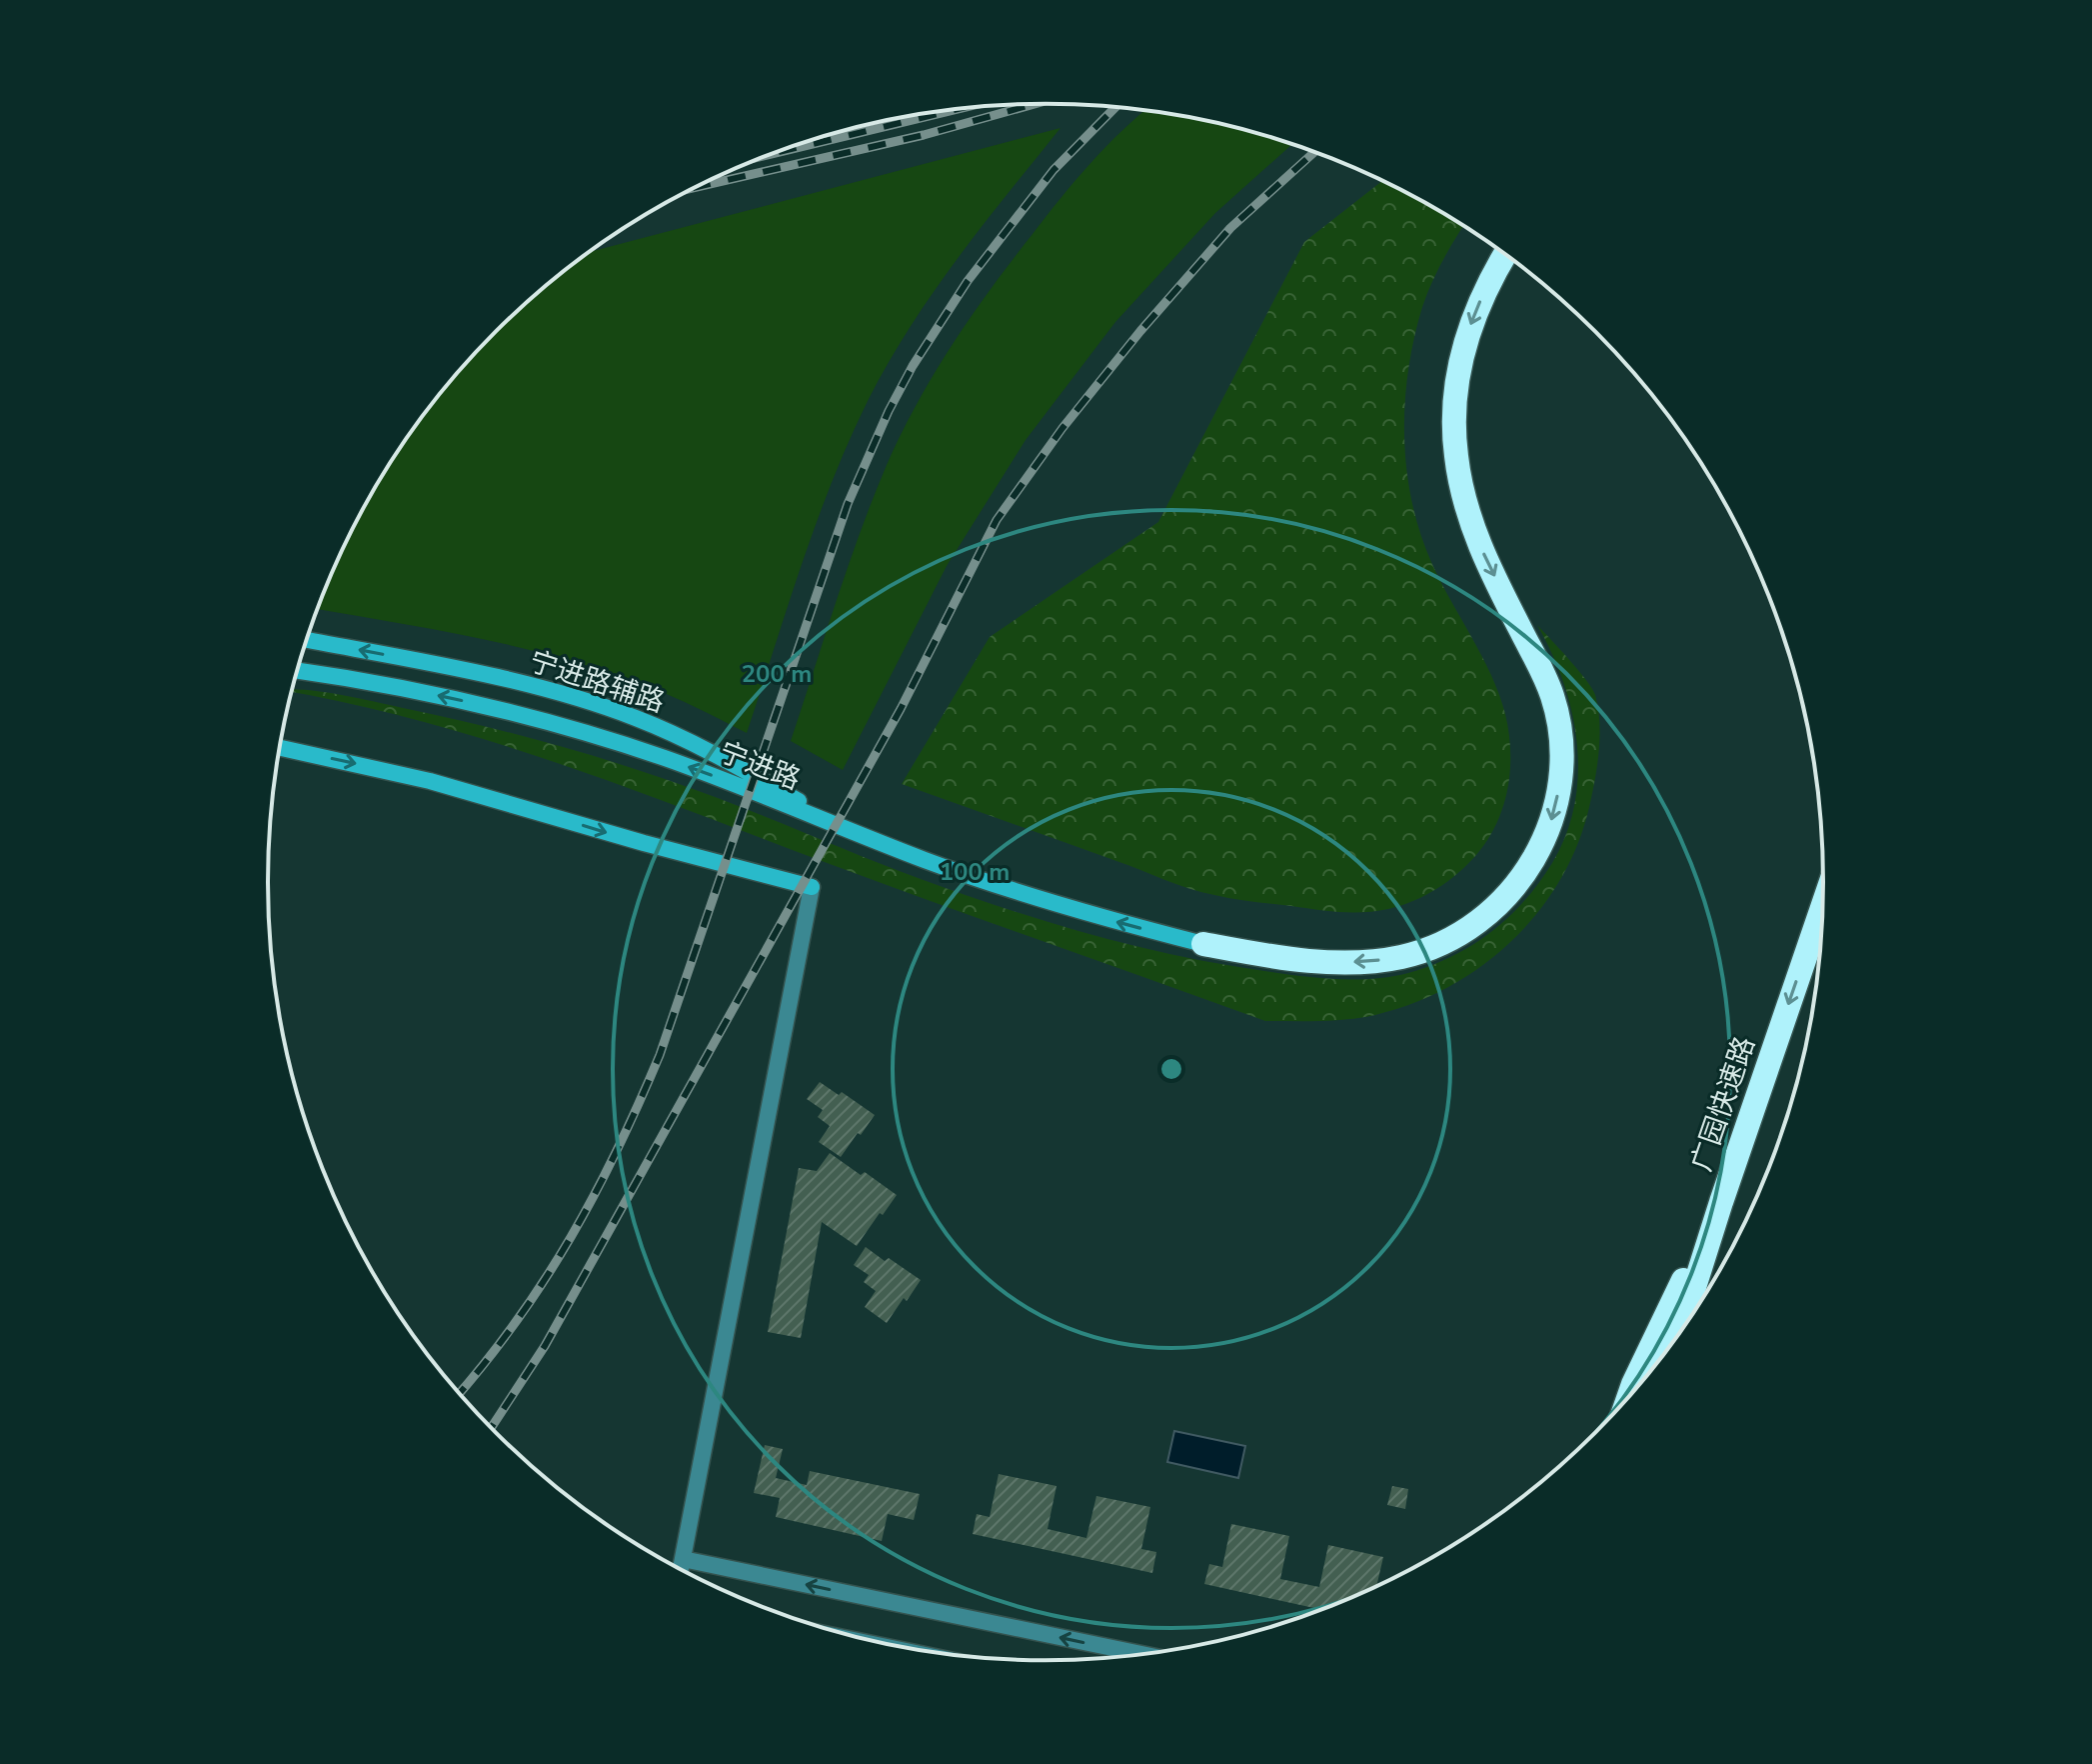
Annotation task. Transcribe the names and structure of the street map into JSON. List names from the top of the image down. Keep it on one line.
{"streets":{"highway":["广园快速路"],"street":["宁进路辅路","宁进路"]},"crossings":[["宁进路辅路","宁进路"]],"one_way":["宁进路辅路","宁进路","广园快速路"],"rings":["200 m","100 m"]}
